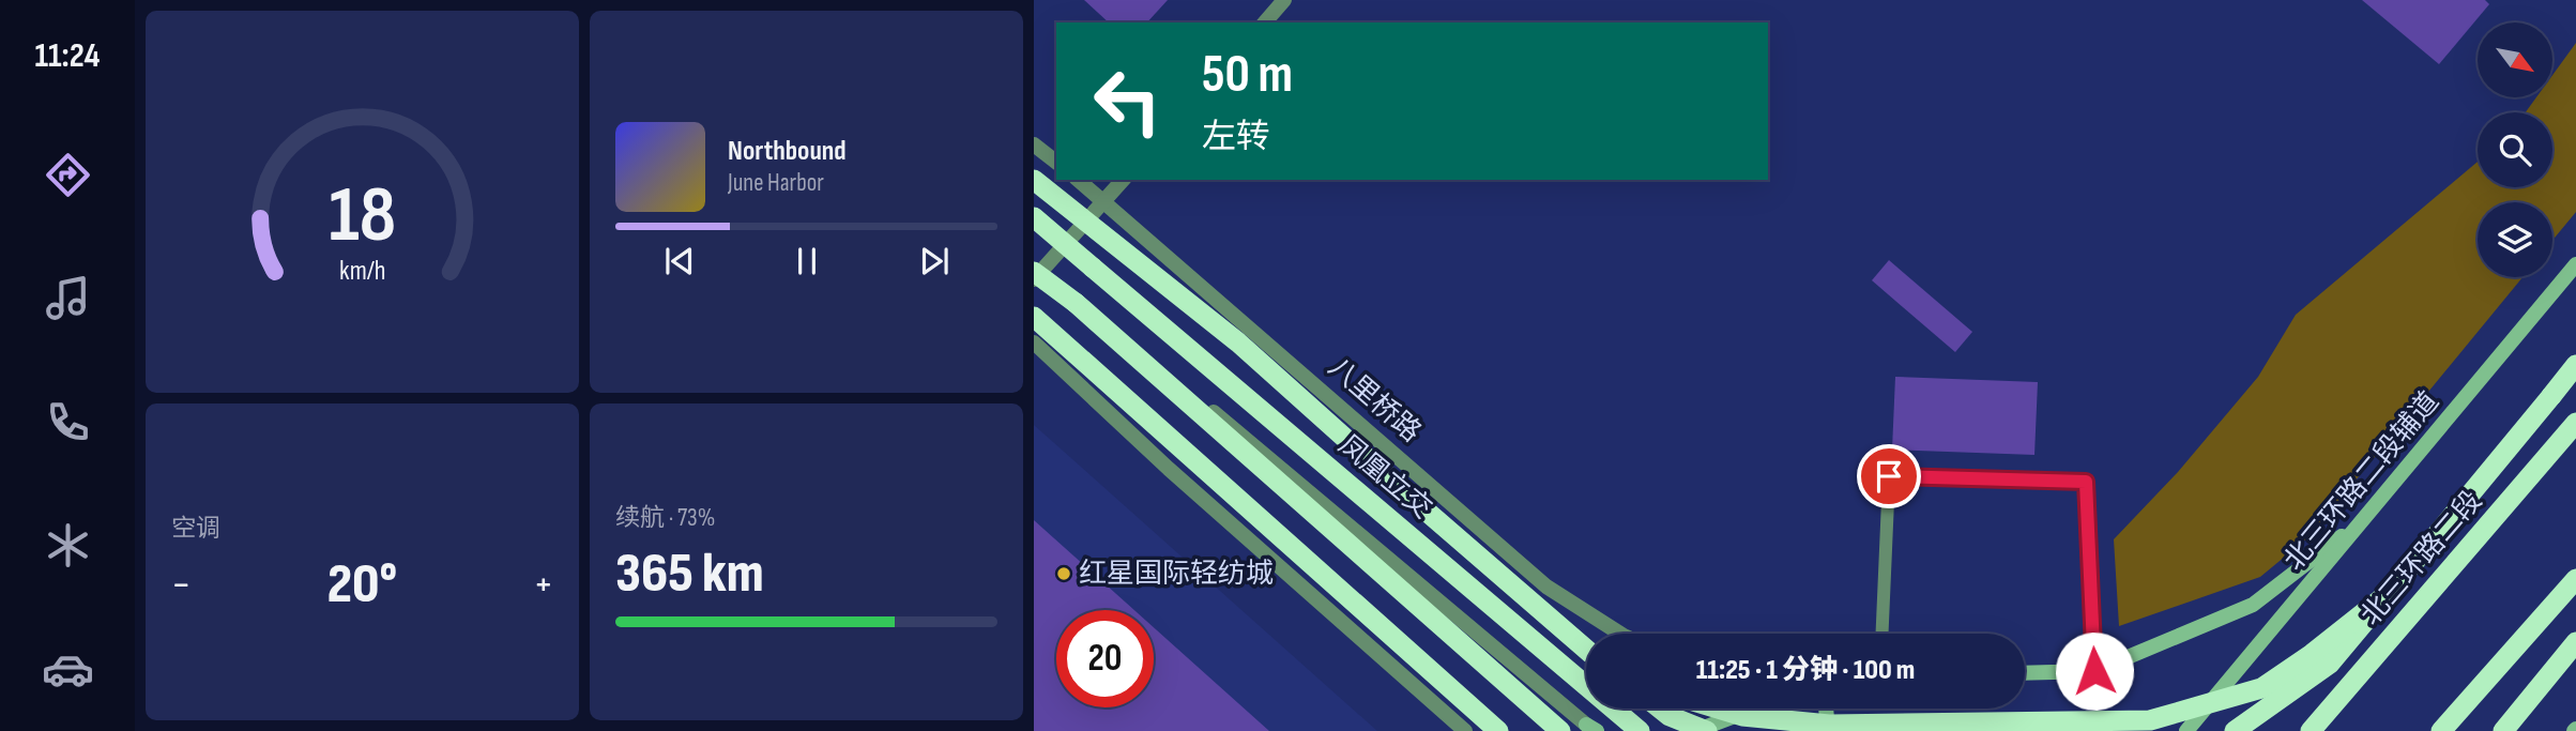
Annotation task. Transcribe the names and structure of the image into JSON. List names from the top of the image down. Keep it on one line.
{"streets":{"highway":["凤凰立交","北三环路二段"],"main road":["北三环路二段辅道"],"street":["八里桥路"]},"places":["红星国际轻纺城"],"north":"bottom right","page":{"tabs":"11:24","turn":["50 m","左转"],"song":["Northbound","June Harbor"],"tile":["空调",["续航 · 73%","365 km"]],"heat":["−","20°","+"],"limit":"20","trip":"11:25 · 1 分钟 · 100 m","gauge":["18","km/h"]}}
